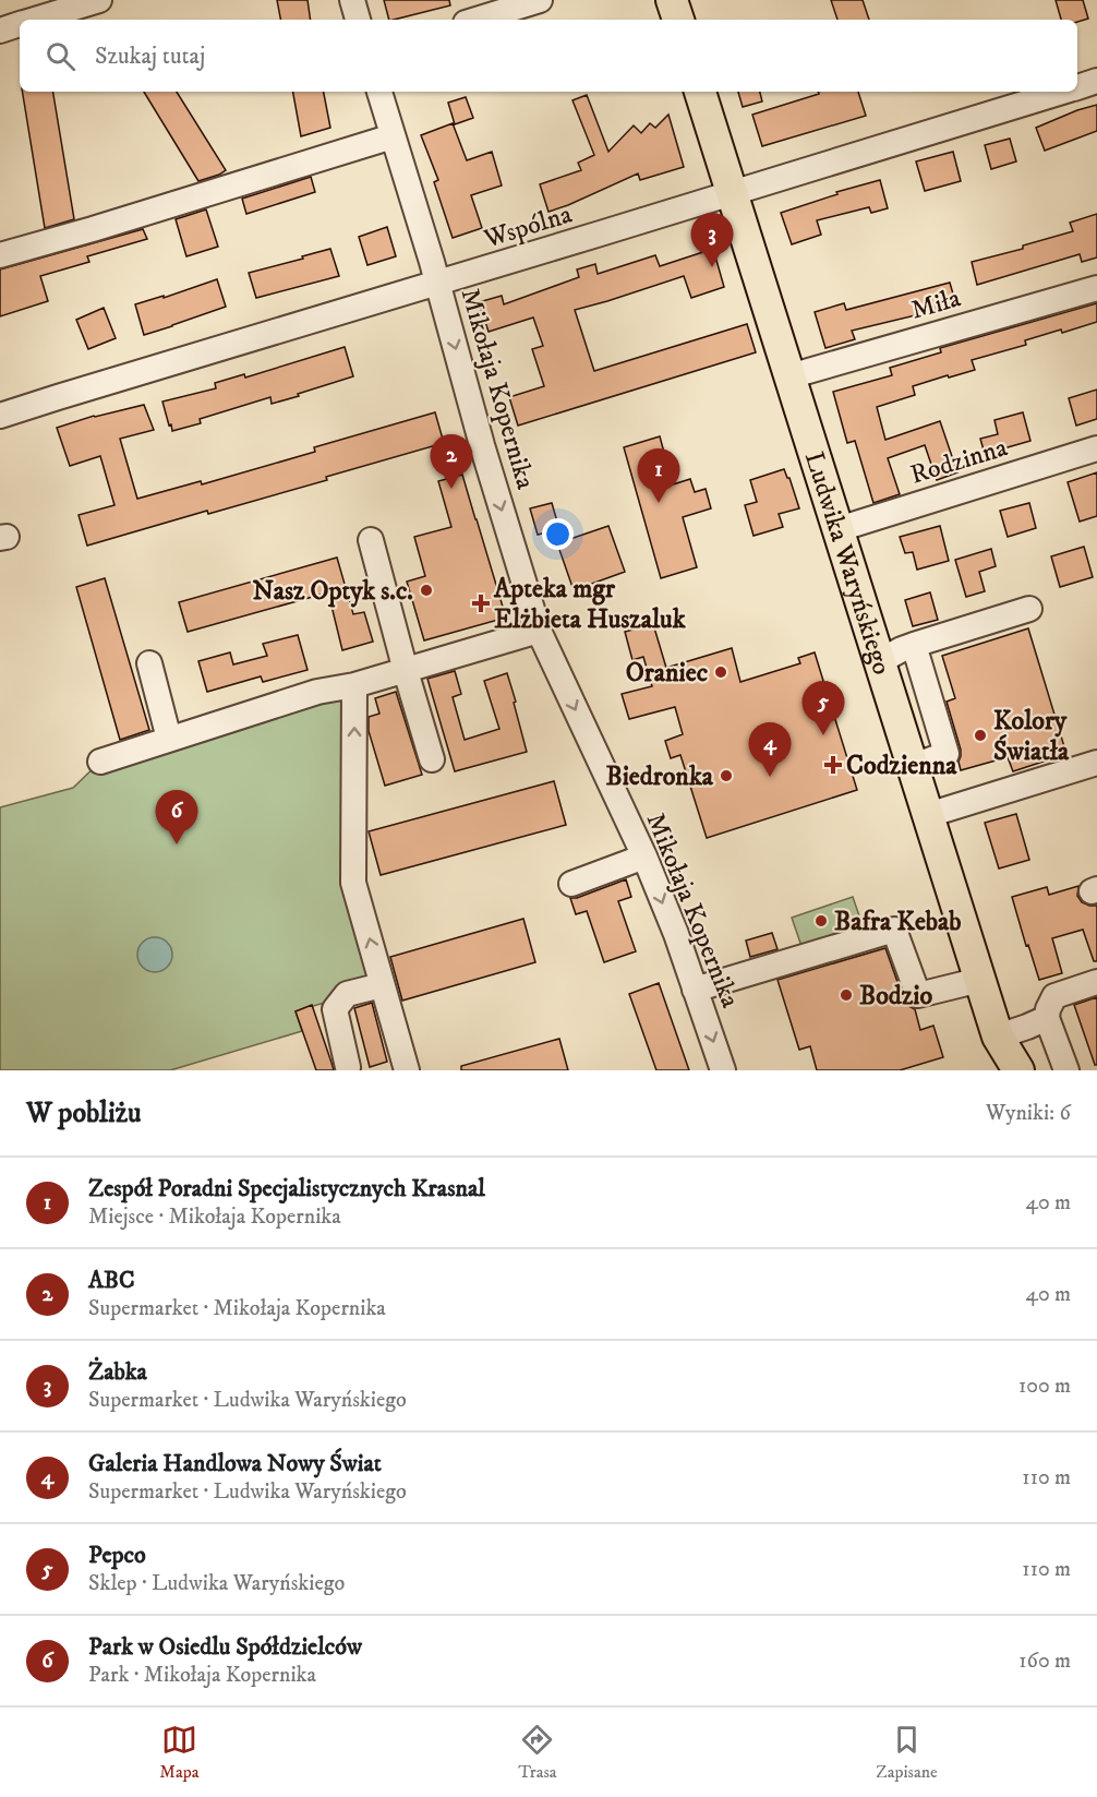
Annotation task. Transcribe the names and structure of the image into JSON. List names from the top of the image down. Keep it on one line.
{"streets":{"main road":["Ludwika Waryńskiego"],"street":["Wspólna","Miła","Mikołaja Kopernika","Rodzinna"]},"crossings":[["Wspólna","Mikołaja Kopernika"],["Wspólna","Ludwika Waryńskiego"],["Miła","Ludwika Waryńskiego"],["Rodzinna","Ludwika Waryńskiego"]],"one_way":["Mikołaja Kopernika"],"places":{"other":["Nasz Optyk s.c.","Oraniec","Kolory Światła","Biedronka","Bafra Kebab","Bodzio"],"health":["Apteka mgr Elżbieta Huszaluk","Codzienna"]},"page":{"search":"Szukaj tutaj","pins":["3","2","1","5","4","6"],"heading":["W pobliżu","Wyniki: 6"],"list":[{"mark":"1","name":"Zespół Poradni Specjalistycznych Krasnal","note":"Miejsce · Mikołaja Kopernika","value":"40 m"},{"mark":"2","name":"ABC","note":"Supermarket · Mikołaja Kopernika","value":"40 m"},{"mark":"3","name":"Żabka","note":"Supermarket · Ludwika Waryńskiego","value":"100 m"},{"mark":"4","name":"Galeria Handlowa Nowy Świat","note":"Supermarket · Ludwika Waryńskiego","value":"110 m"},{"mark":"5","name":"Pepco","note":"Sklep · Ludwika Waryńskiego","value":"110 m"},{"mark":"6","name":"Park w Osiedlu Spółdzielców","note":"Park · Mikołaja Kopernika","value":"160 m"}],"nav":["Mapa","Trasa","Zapisane"]}}
